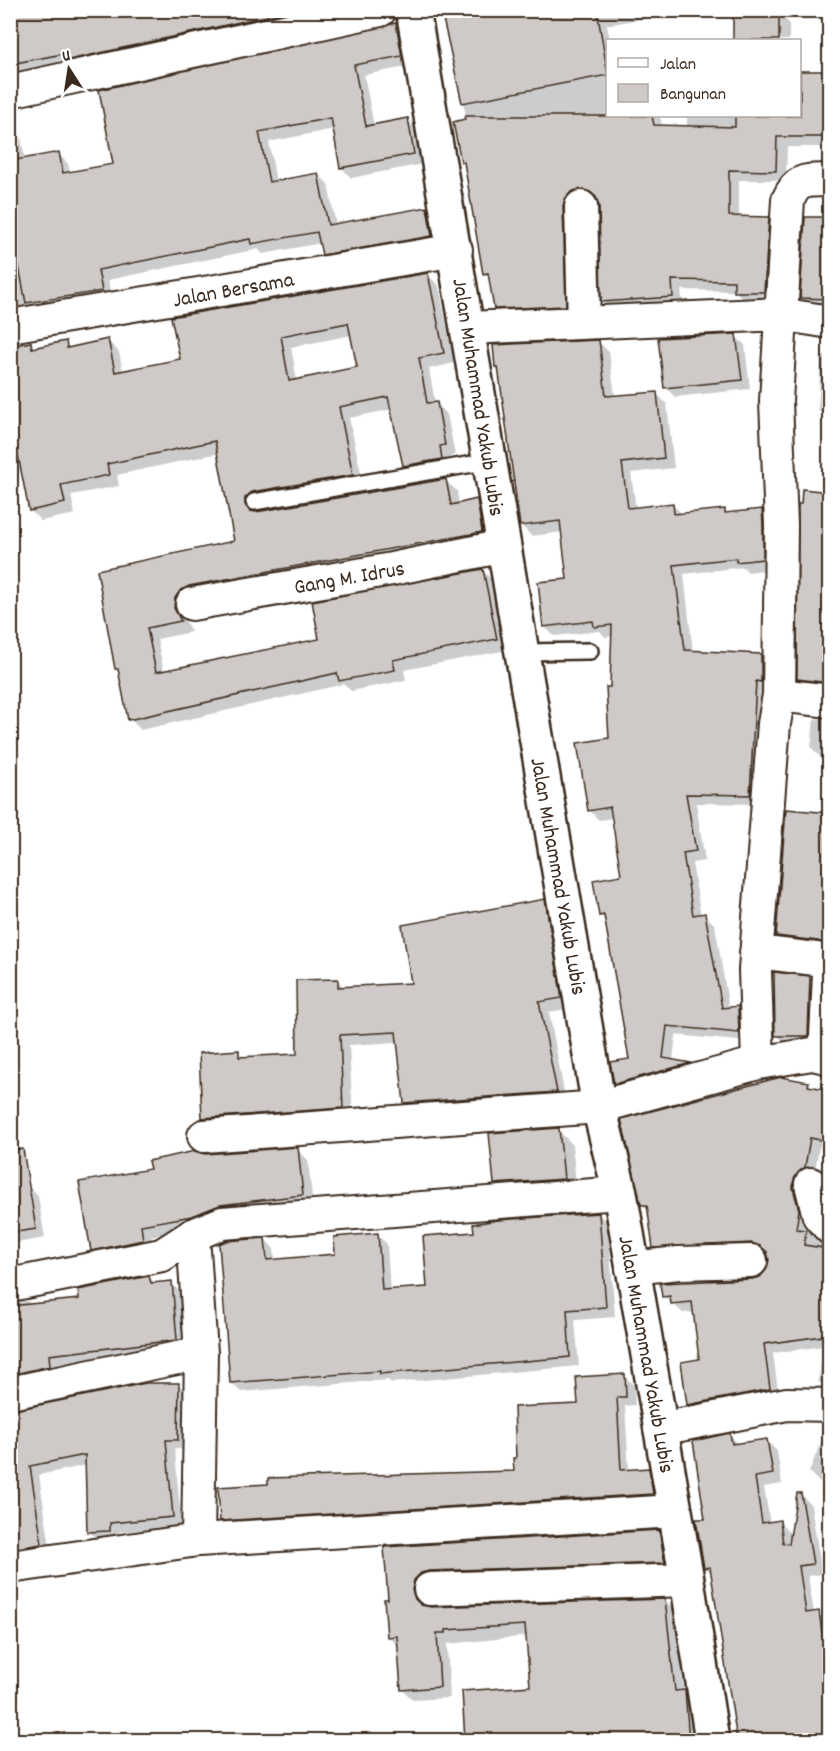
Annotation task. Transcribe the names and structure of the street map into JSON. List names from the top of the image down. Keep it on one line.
{"streets":{"main road":["Jalan Muhammad Yakub Lubis"],"street":["Jalan Bersama","Gang M. Idrus"]},"crossings":[["Jalan Bersama","Jalan Muhammad Yakub Lubis"],["Jalan Muhammad Yakub Lubis","Gang M. Idrus"]],"legend":["Jalan","Bangunan"],"north":"top"}
